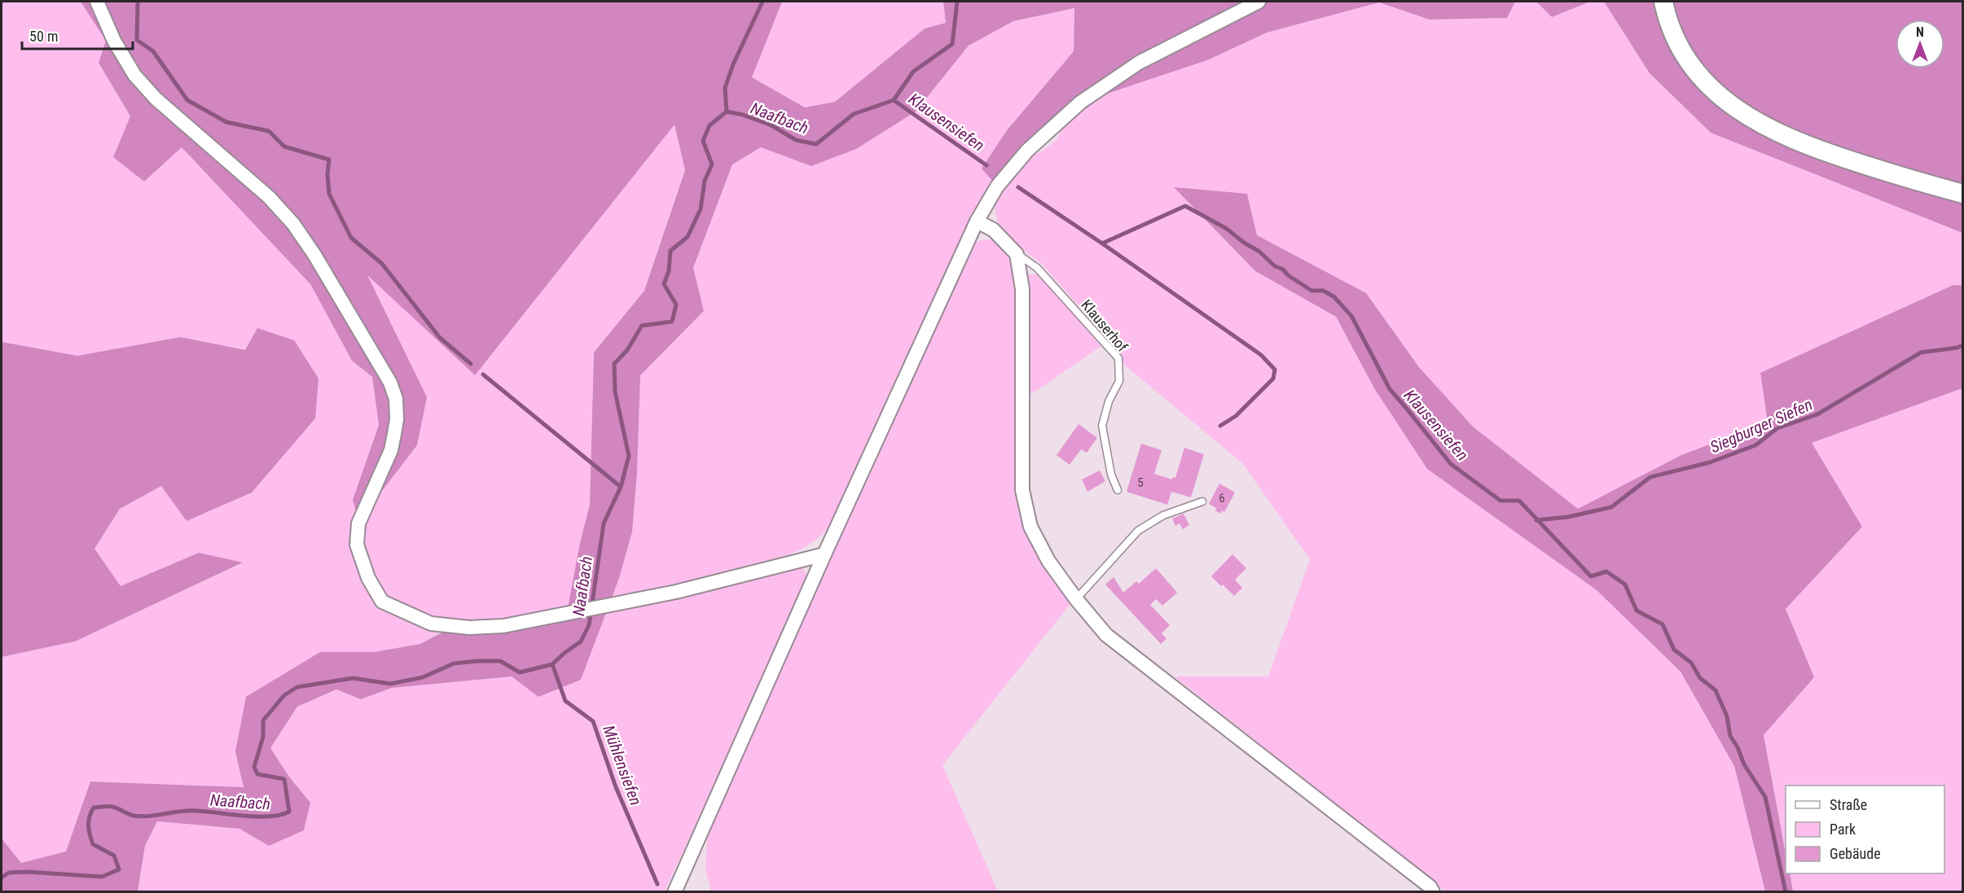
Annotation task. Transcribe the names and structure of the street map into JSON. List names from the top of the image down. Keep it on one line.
{"streets":{"lane":["Klauserhof"]},"water":["Naafbach","Klausensiefen","Siegburger Siefen","Mühlensiefen"],"house_numbers":["5","6"],"legend":["Straße","Park","Gebäude"],"scale_bar":"50 m","north":"top"}
